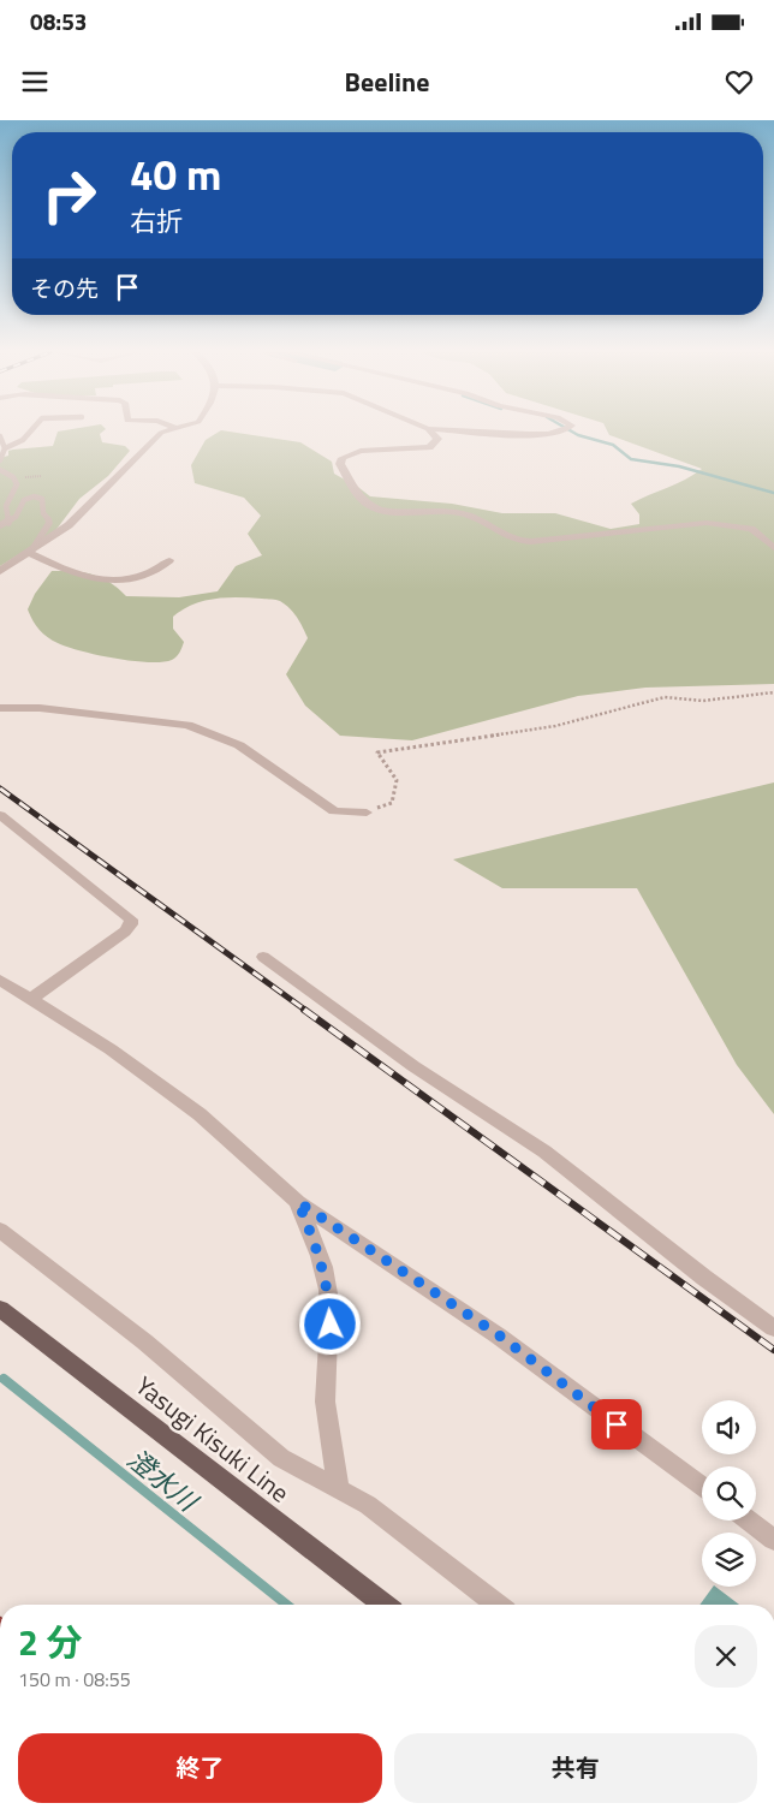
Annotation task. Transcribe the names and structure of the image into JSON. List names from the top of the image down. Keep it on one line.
{"streets":{"main road":["Yasugi Kisuki Line"]},"water":["澄水川"],"page":{"status":"08:53","header":"Beeline","turn":["40 m","右折"],"then":"その先","heading":["2 分","150 m · 08:55"],"buttons":["終了","共有"]}}
